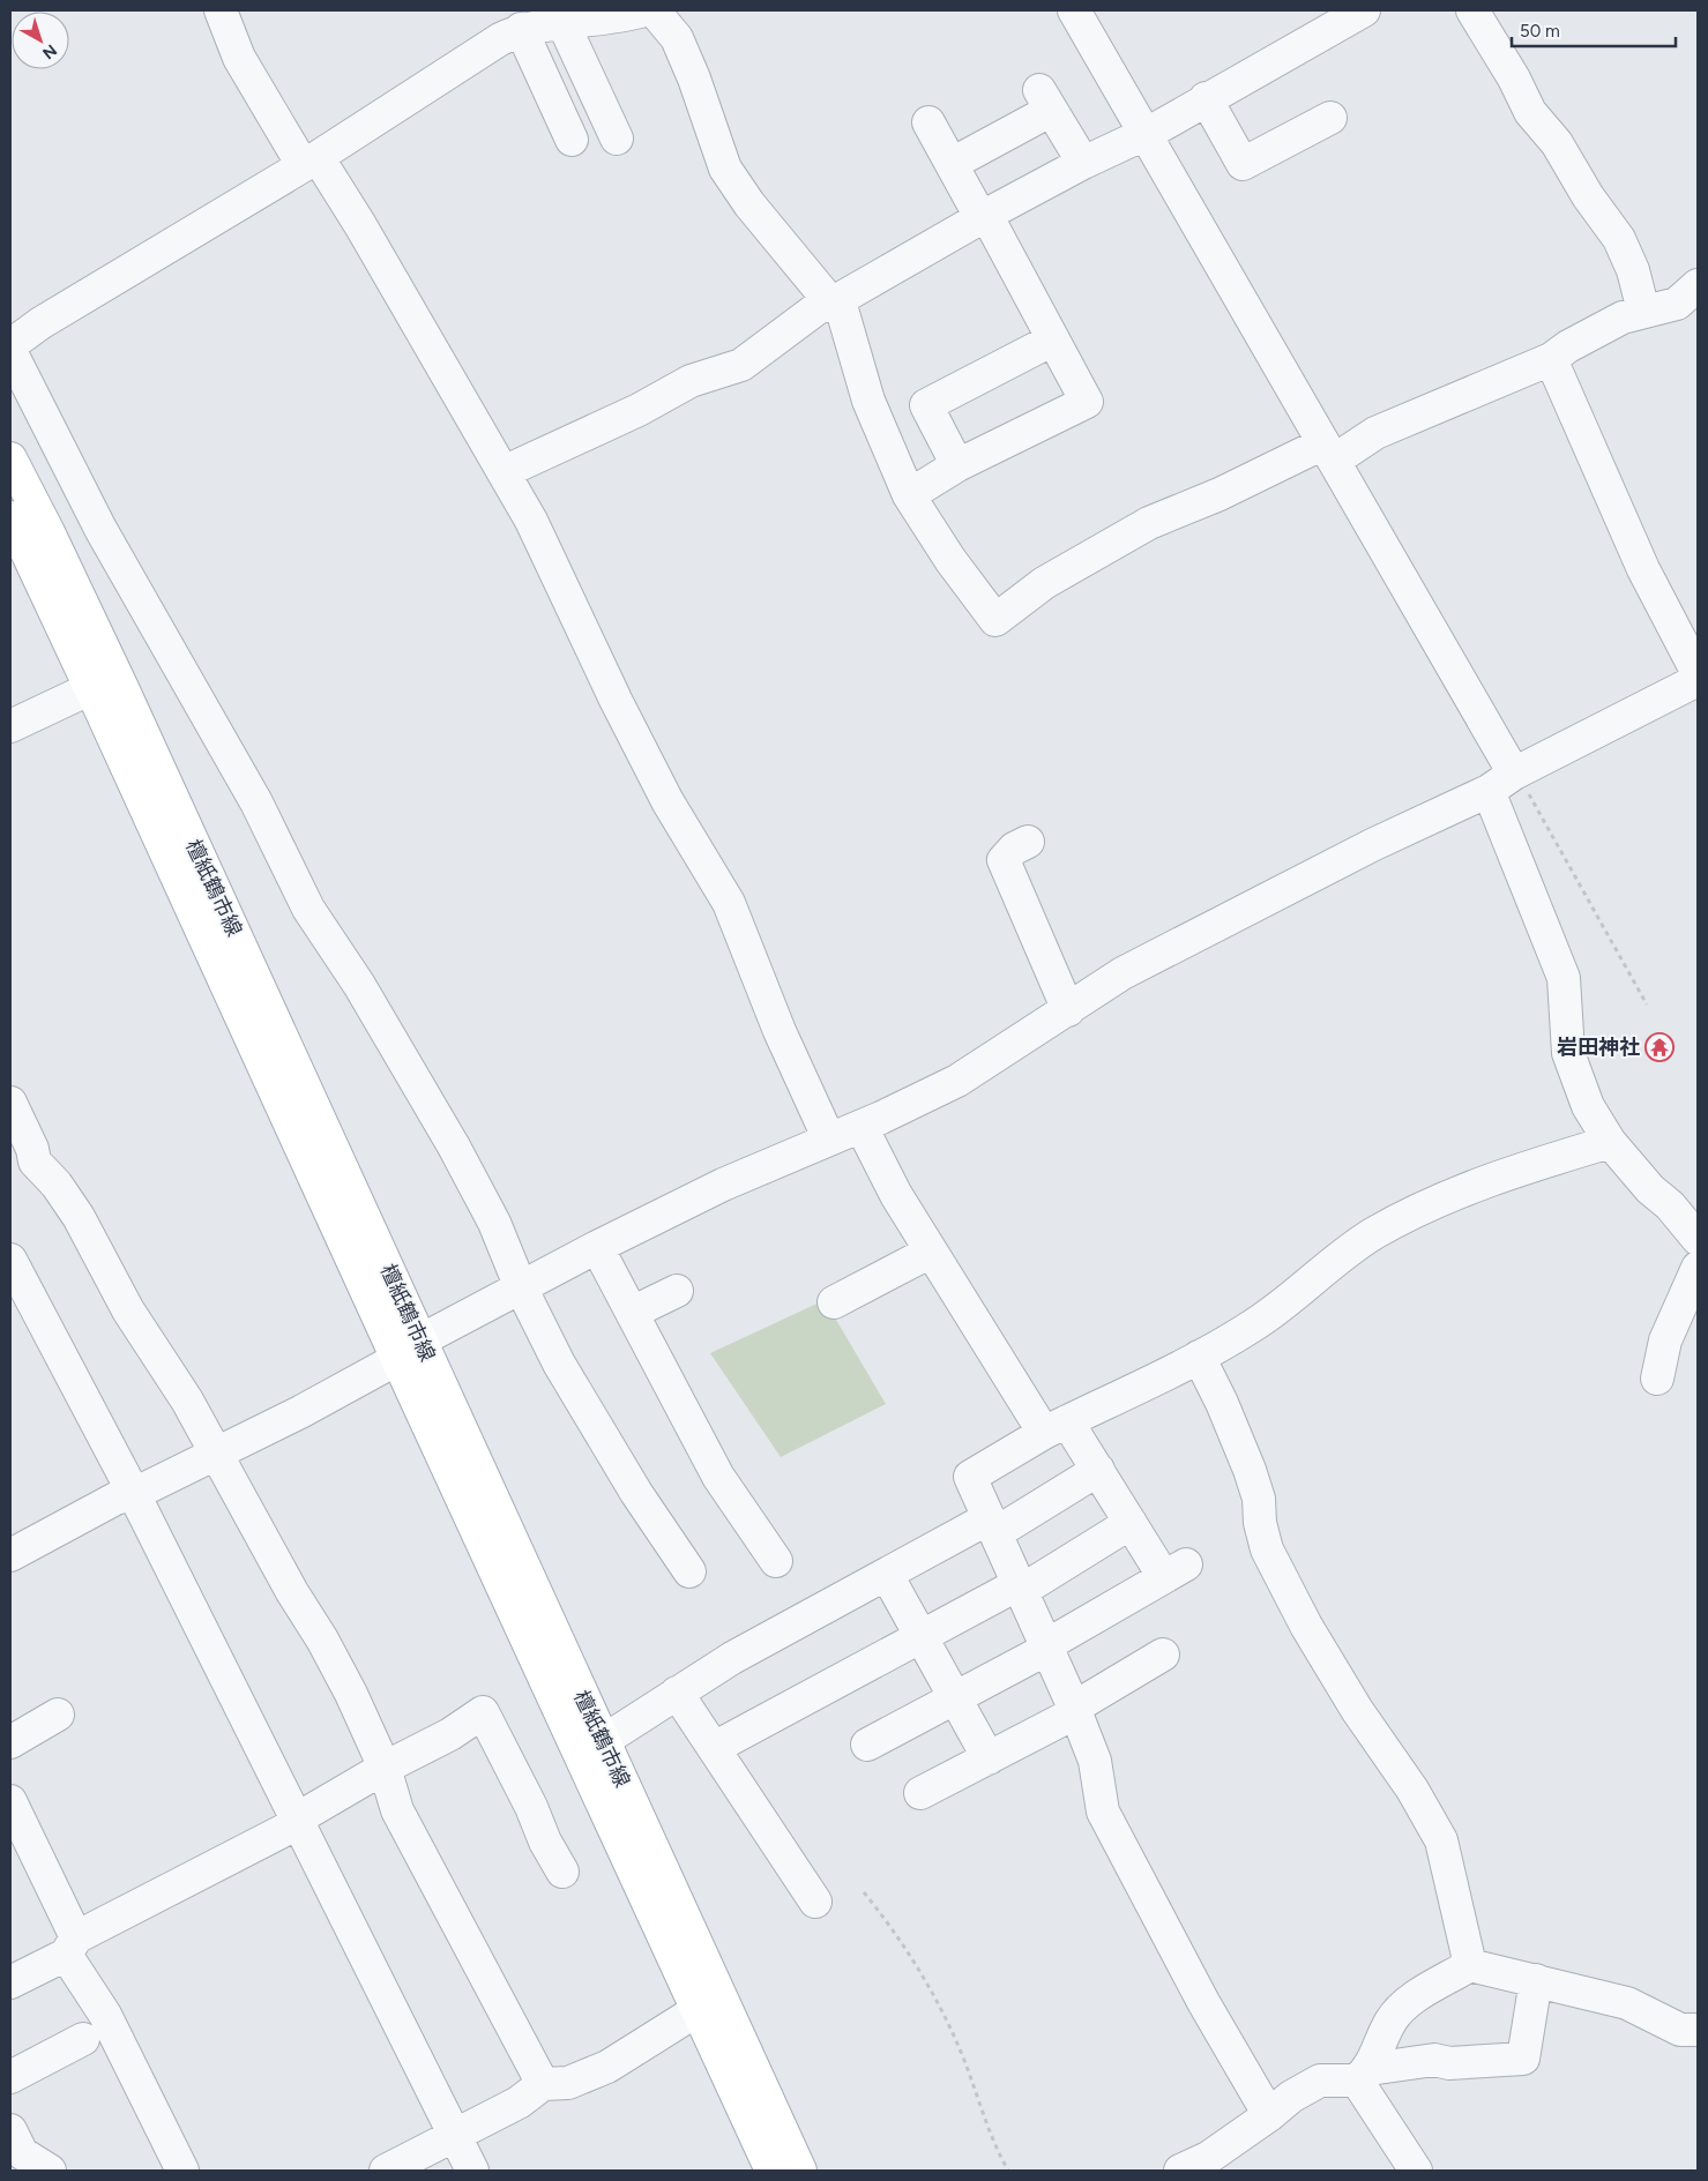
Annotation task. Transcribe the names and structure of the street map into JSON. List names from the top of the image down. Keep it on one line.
{"streets":{"main road":["檀紙鶴市線"]},"places":{"temple":["岩田神社"]},"scale_bar":"50 m","north":"bottom right"}
